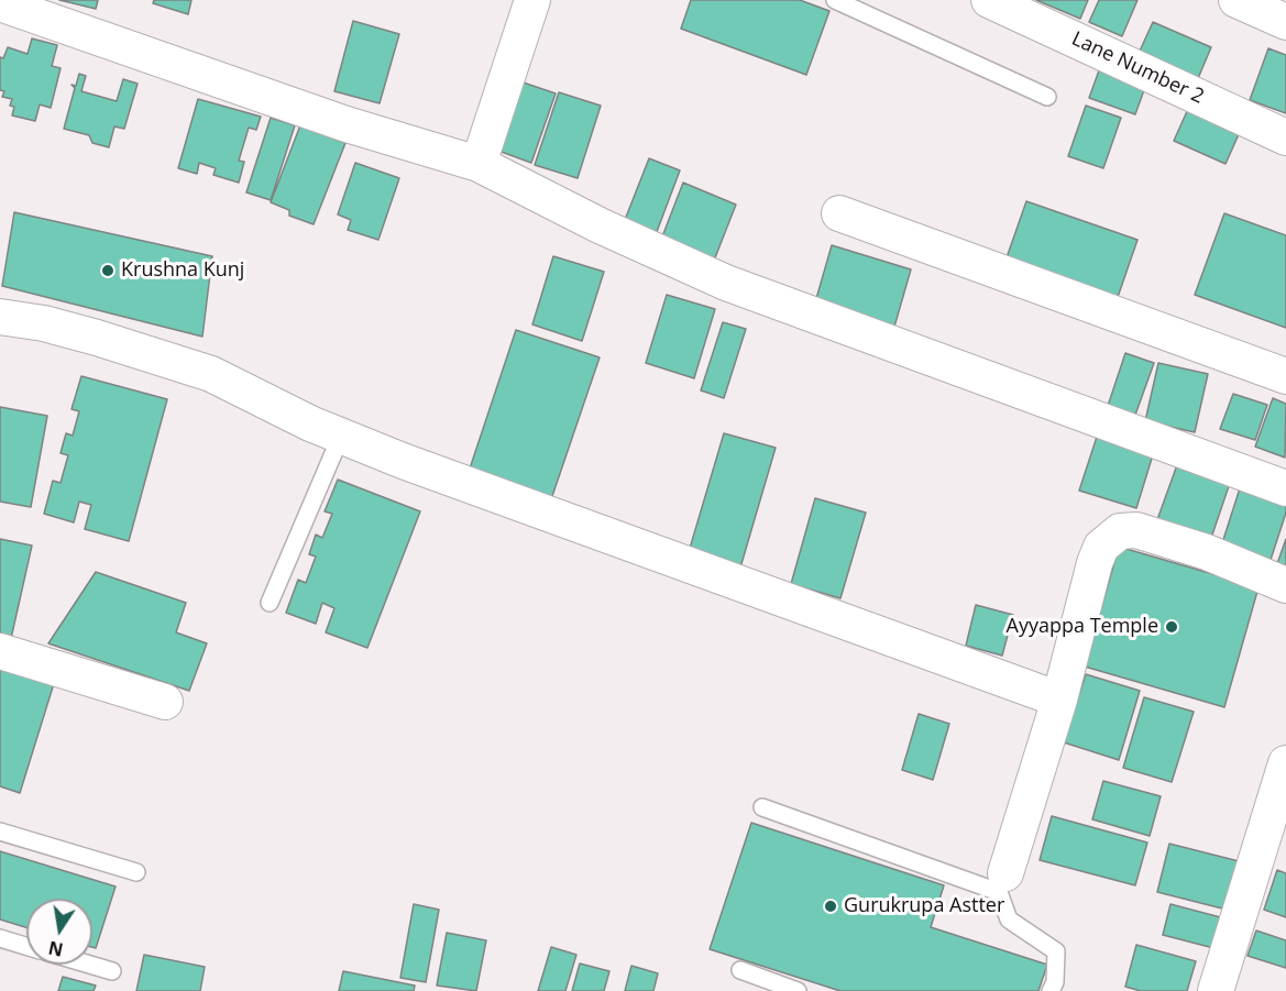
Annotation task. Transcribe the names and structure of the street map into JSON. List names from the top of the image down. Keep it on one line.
{"streets":{"street":["Lane Number 2"]},"places":["Krushna Kunj","Ayyappa Temple","Gurukrupa Astter"],"north":"bottom"}
